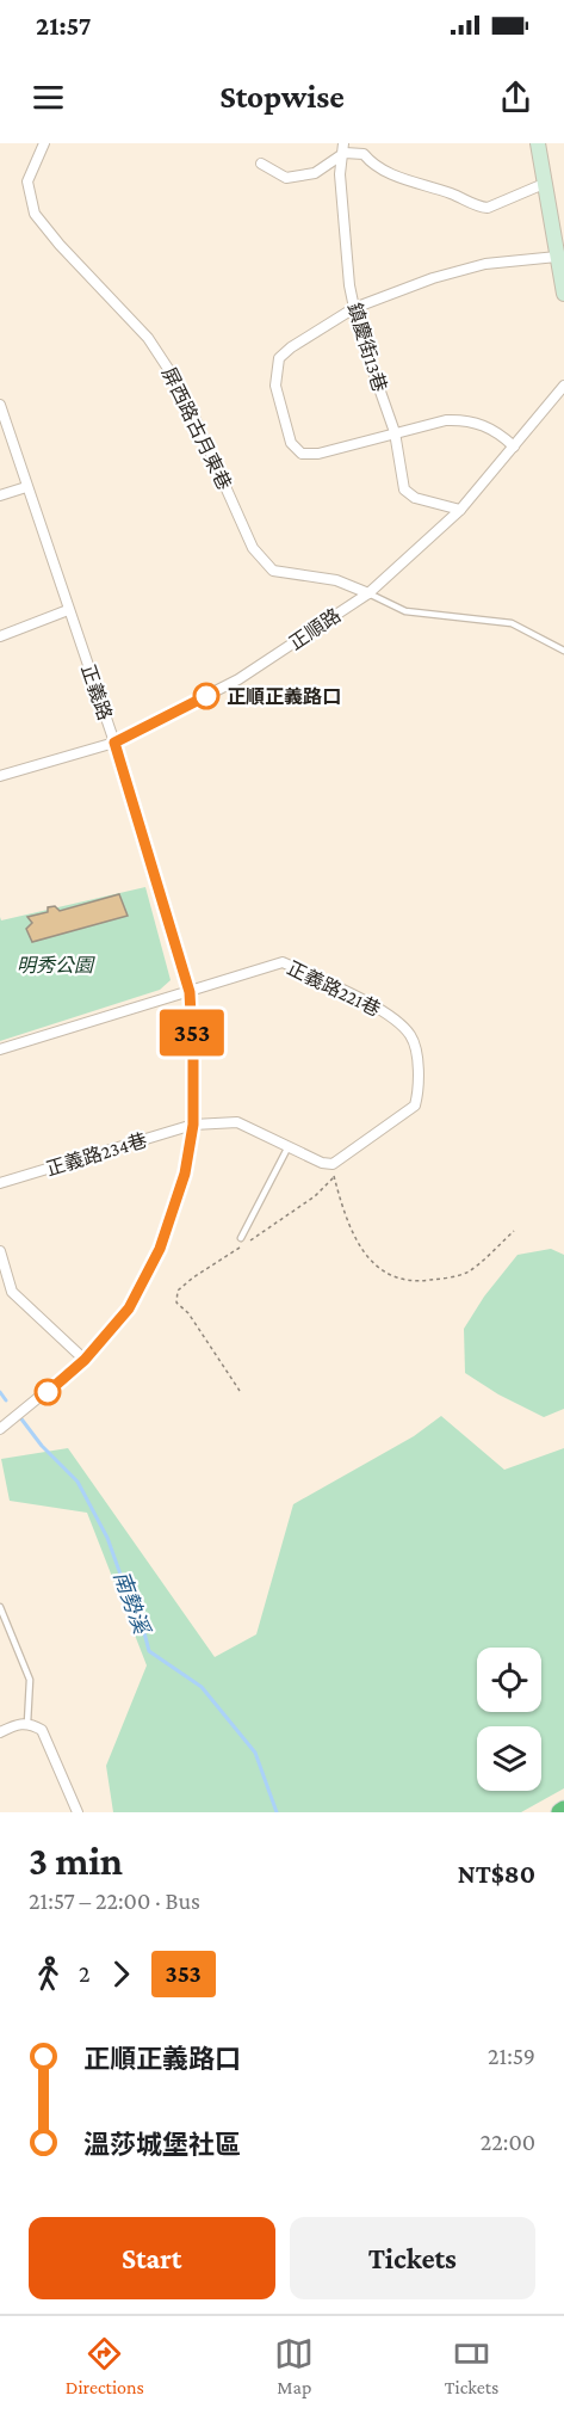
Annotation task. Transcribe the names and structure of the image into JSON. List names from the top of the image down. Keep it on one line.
{"streets":{"street":["鎮慶街13巷","屏西路古月東巷","正順路","正義路","正義路221巷","正義路234巷"]},"crossings":[["鎮慶街13巷","正順路"],["屏西路古月東巷","正順路"],["正順路","正義路"],["正義路","正義路221巷"],["正義路","正義路234巷"],["正義路221巷","正義路234巷"]],"water":["南勢溪"],"parks":["明秀公園"],"places":["正順正義路口"],"lines":["bus line 353"],"page":{"status":"21:57","header":"Stopwise","on_map":"353","heading":["3 min","21:57 – 22:00 · Bus","NT$80"],"legs":["2","353"],"list":[{"name":"正順正義路口","value":"21:59"},{"name":"溫莎城堡社區","value":"22:00"}],"buttons":["Start","Tickets"],"tabs":["Directions","Map","Tickets"]}}
